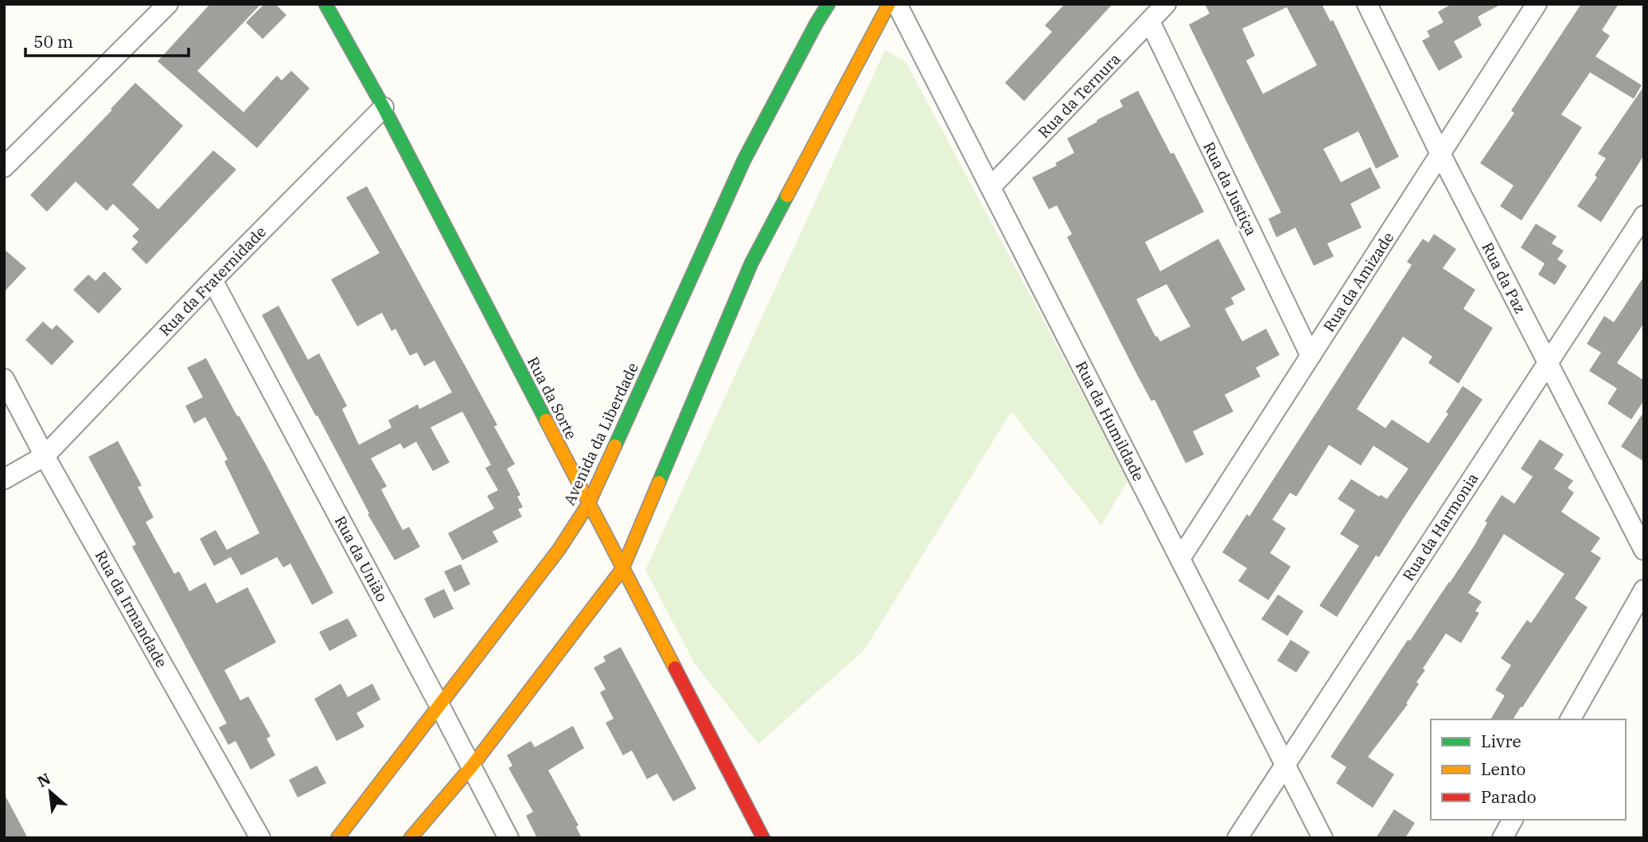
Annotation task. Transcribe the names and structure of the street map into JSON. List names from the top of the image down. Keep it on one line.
{"streets":{"street":["Rua da Ternura","Rua da Justiça","Rua da Paz","Rua da Fraternidade","Rua da Amizade","Rua da Sorte","Rua da Humildade","Avenida da Liberdade","Rua da Harmonia","Rua da União","Rua da Irmandade"]},"crossings":[["Rua da Ternura","Rua da Justiça"],["Rua da Ternura","Rua da Humildade"],["Rua da Justiça","Rua da Amizade"],["Rua da Paz","Rua da Amizade"],["Rua da Paz","Rua da Harmonia"],["Rua da Fraternidade","Rua da Sorte"],["Rua da Fraternidade","Rua da União"],["Rua da Fraternidade","Rua da Irmandade"],["Rua da Amizade","Rua da Humildade"],["Rua da Sorte","Avenida da Liberdade"],["Rua da Humildade","Rua da Harmonia"],["Avenida da Liberdade","Rua da União"]],"legend":["Livre","Lento","Parado"],"scale_bar":"50 m","north":"top left"}
